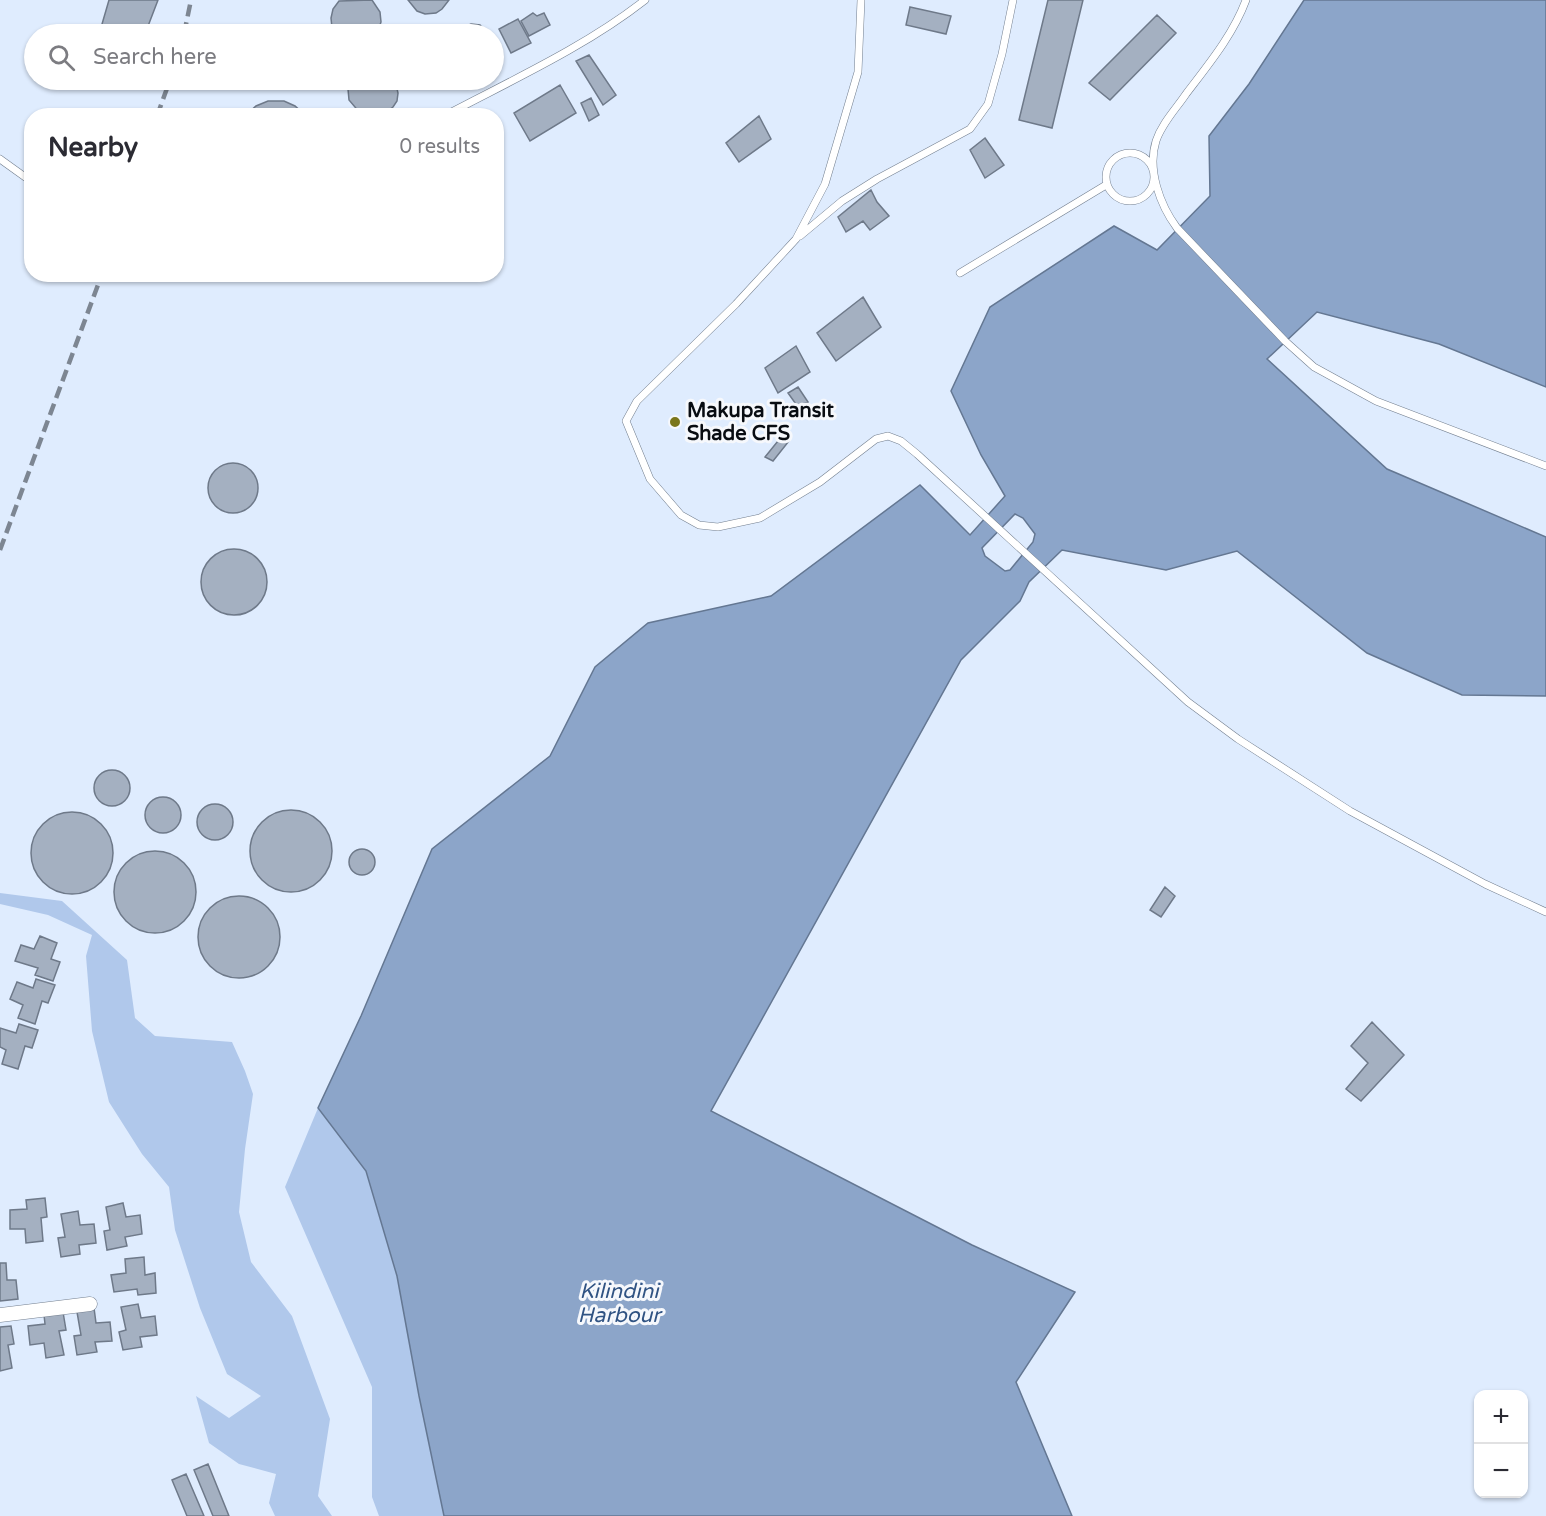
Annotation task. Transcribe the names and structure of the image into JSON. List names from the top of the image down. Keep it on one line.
{"water":["Kilindini Harbour"],"places":["Makupa Transit Shade CFS"],"page":{"search":"Search here","heading":["Nearby","0 results"],"map_buttons":["+","−"]}}
